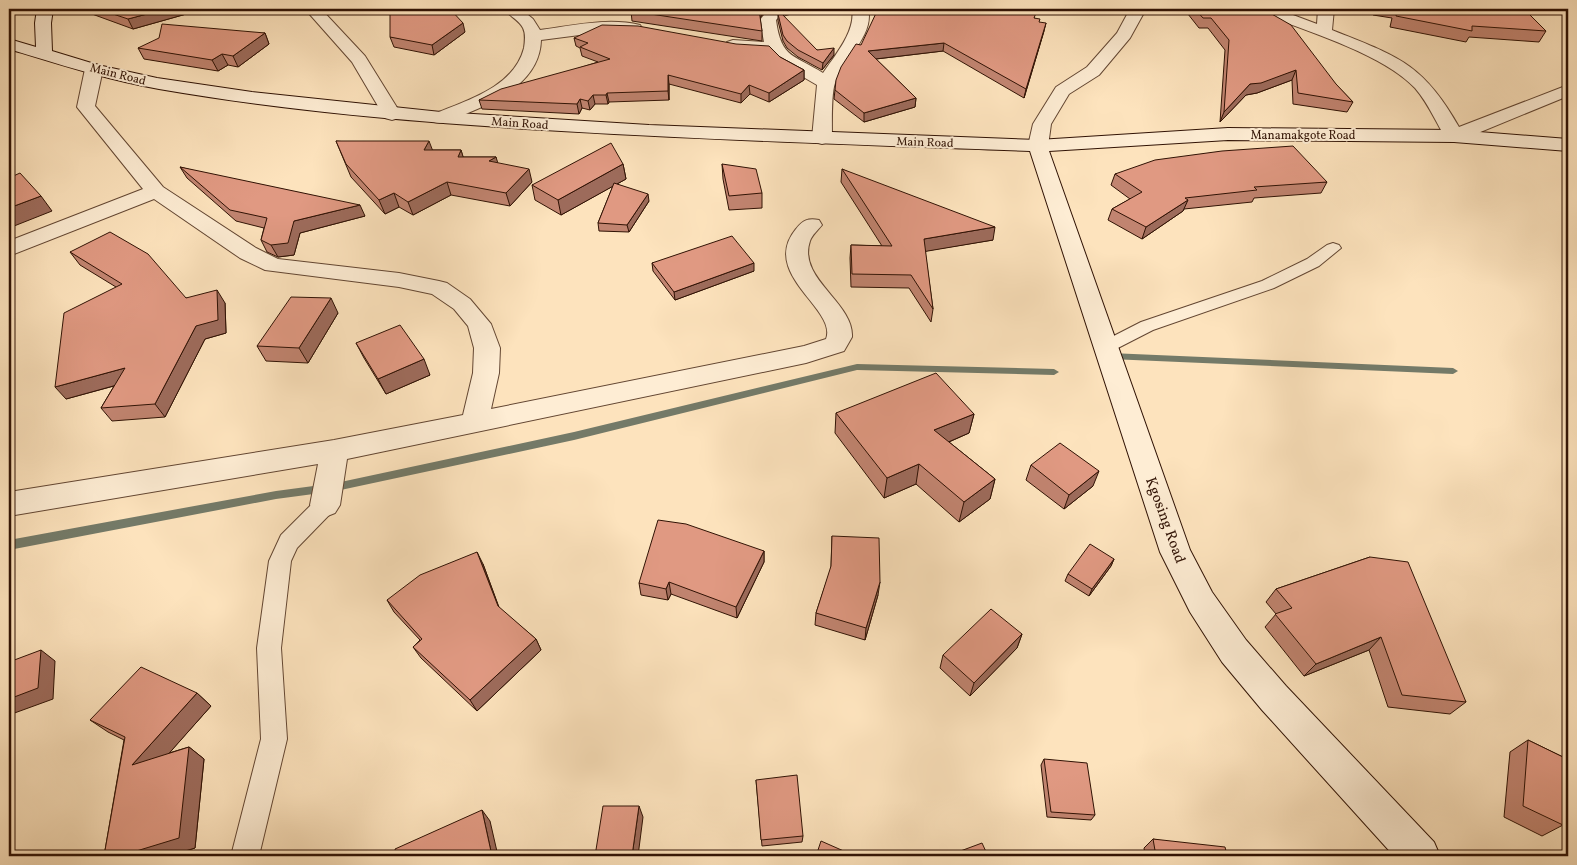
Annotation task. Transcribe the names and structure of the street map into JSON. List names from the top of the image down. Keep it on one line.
{"streets":{"street":["Main Road","Manamakgote Road","Kgosing Road"]},"crossings":[["Main Road","Manamakgote Road"],["Main Road","Kgosing Road"],["Manamakgote Road","Kgosing Road"]]}
